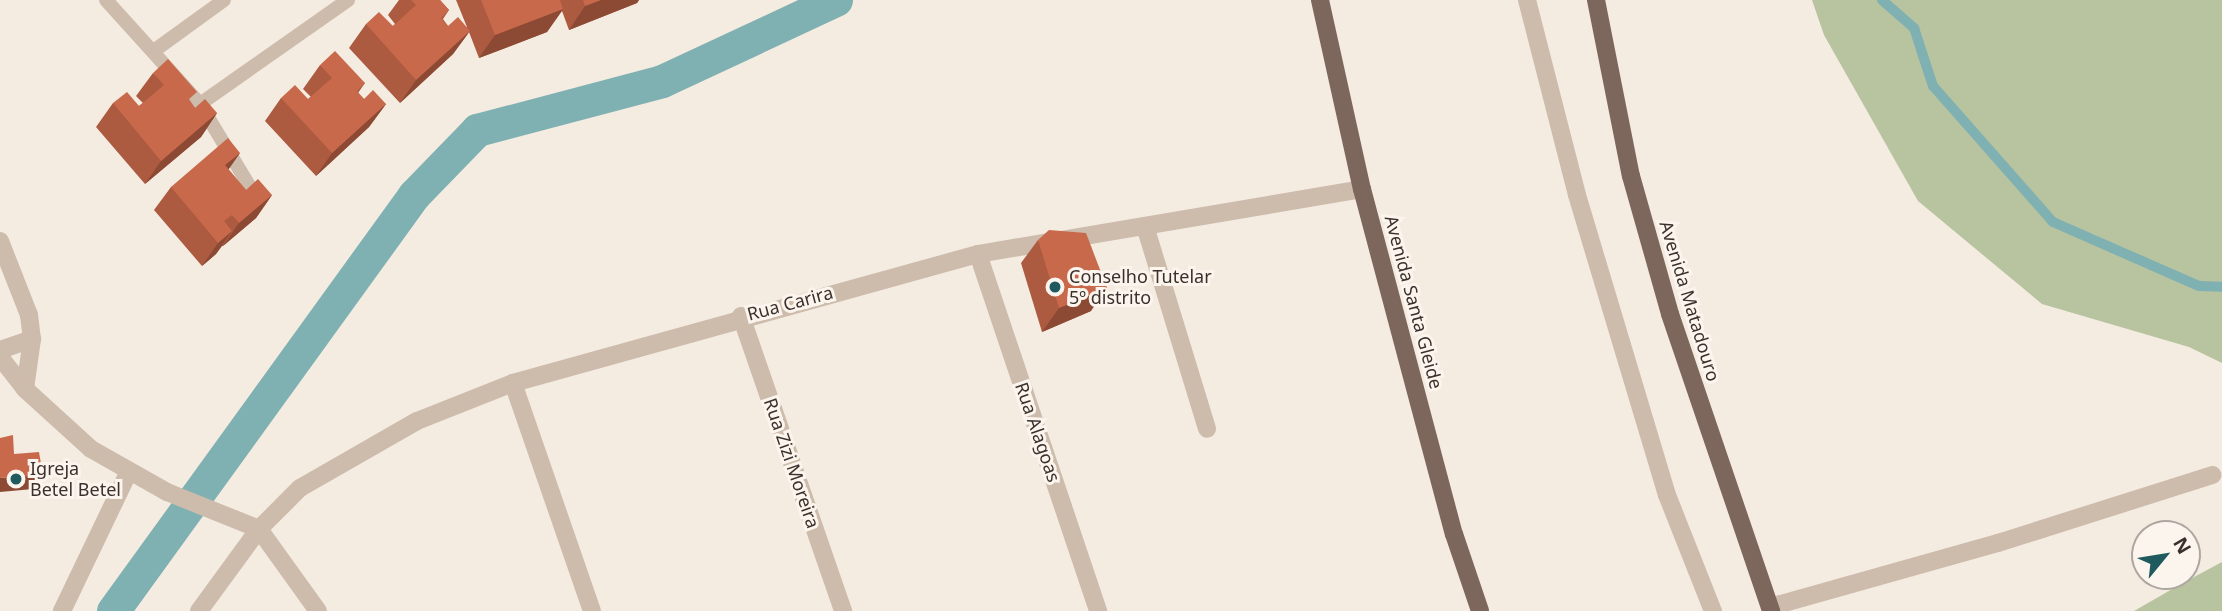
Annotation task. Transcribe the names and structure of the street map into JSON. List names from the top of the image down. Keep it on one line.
{"streets":{"main road":["Avenida Matadouro","Avenida Santa Gleide"],"street":["Rua Carira","Rua Alagoas","Rua Zizi Moreira"]},"crossings":[["Avenida Santa Gleide","Rua Carira"],["Rua Carira","Rua Alagoas"],["Rua Carira","Rua Zizi Moreira"]],"places":["Conselho Tutelar 5º distrito","Igreja Betel Betel"],"north":"top right"}
